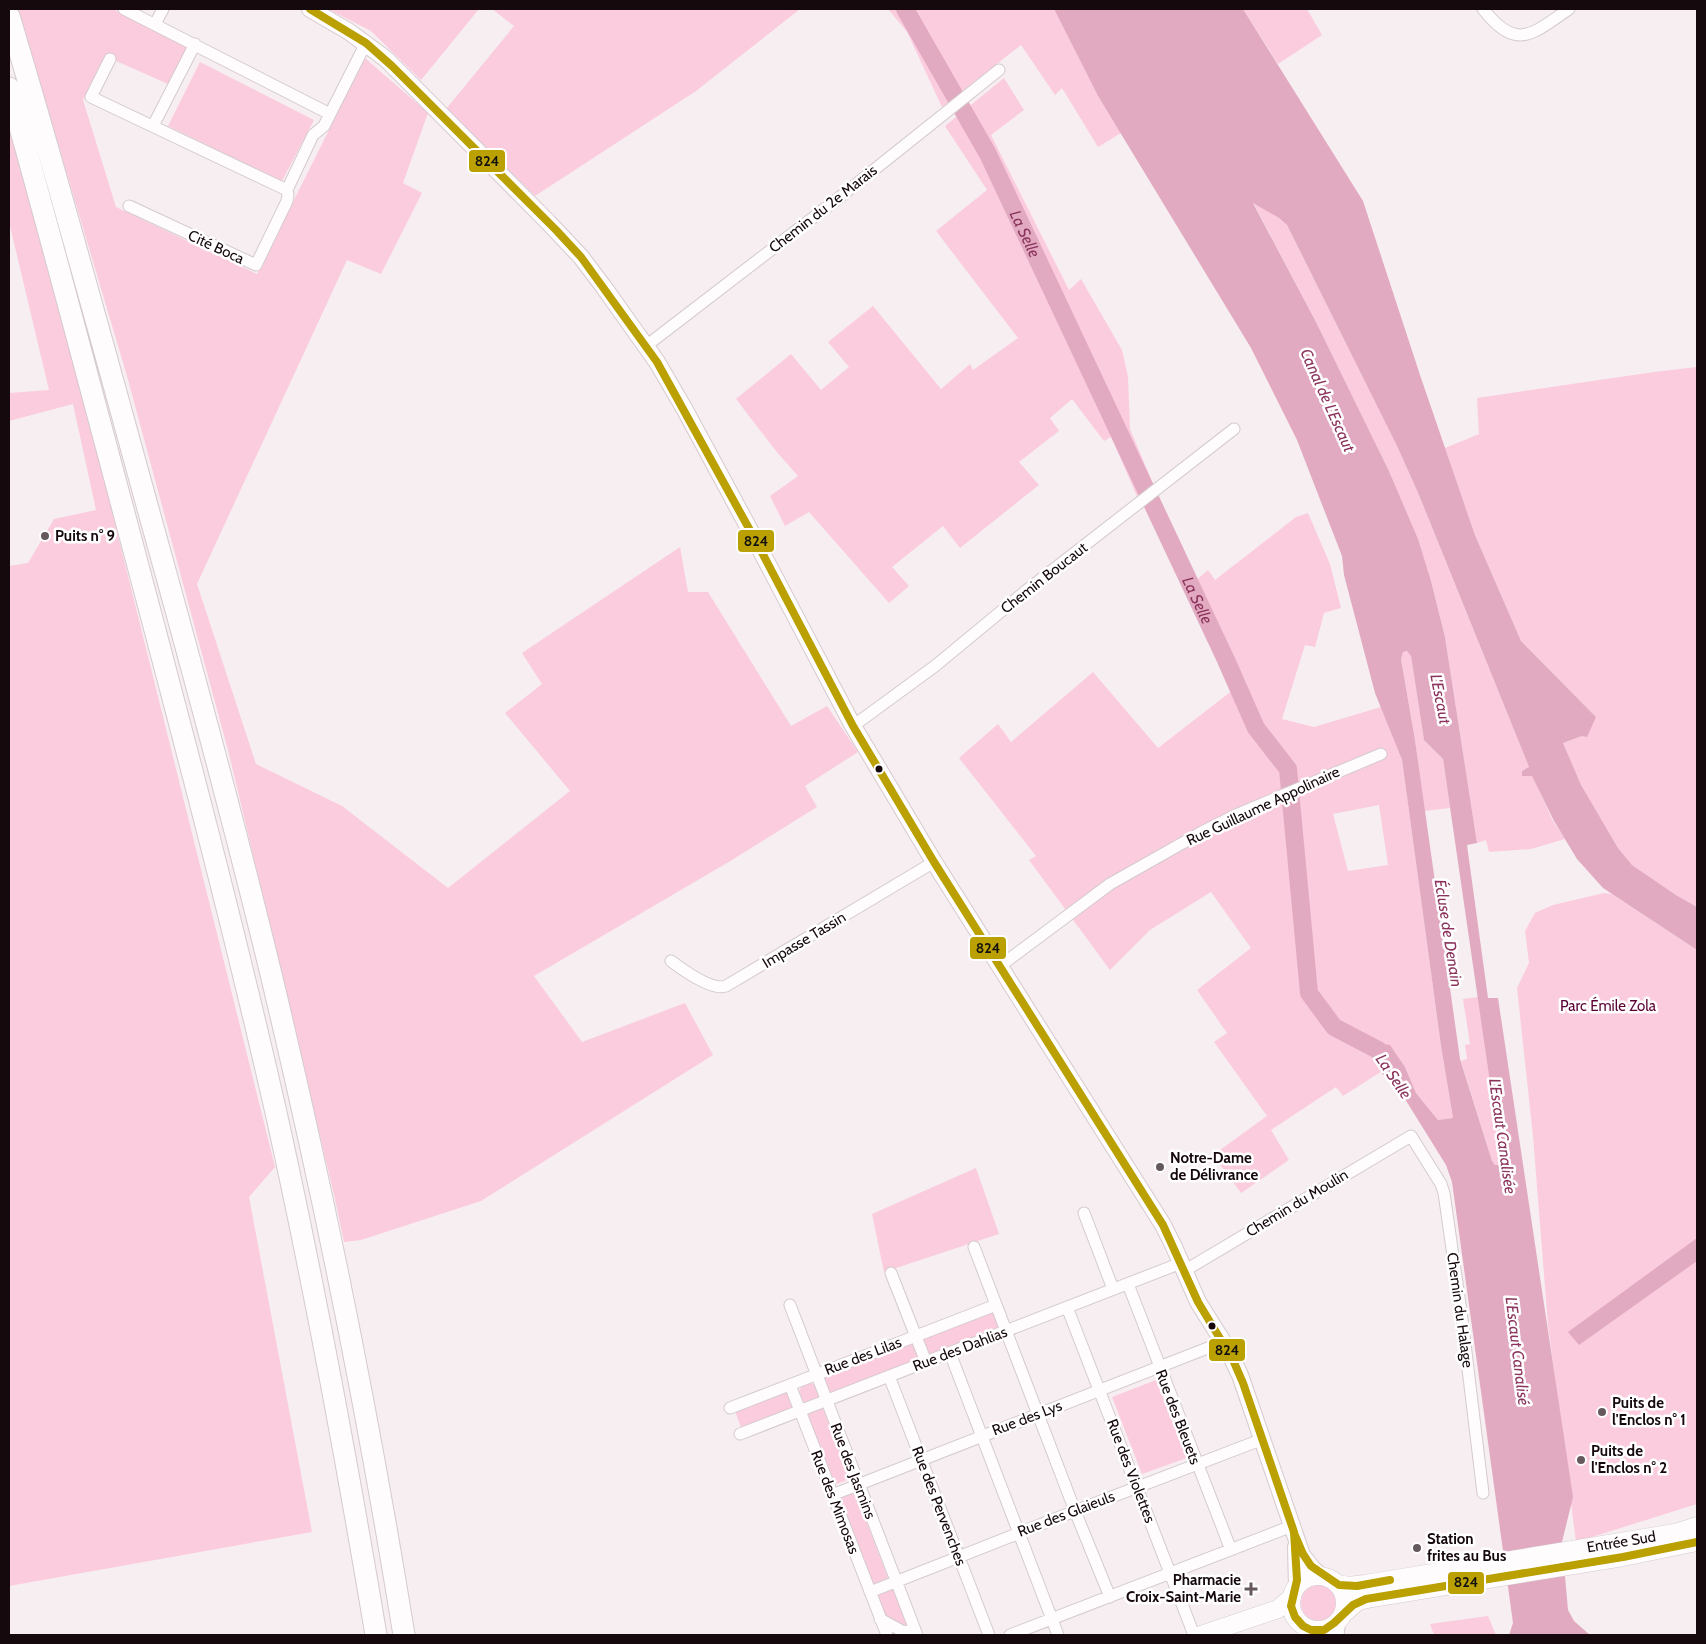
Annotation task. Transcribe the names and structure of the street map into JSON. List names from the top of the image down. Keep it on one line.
{"streets":{"main road":["Entrée Sud"],"street":["Chemin du 2e Marais","Cité Boca","Chemin Boucaut","Rue Guillaume Appolinaire","Impasse Tassin","Chemin du Moulin","Chemin du Halage","Rue des Dahlias","Rue des Lilas","Rue des Bleuets","Rue des Lys","Rue des Jasmins","Rue des Violettes","Rue des Mimosas","Rue des Pervenches","Rue des Glaieuls"]},"crossings":[["Chemin du Moulin","Chemin du Halage"],["Chemin du Moulin","Rue des Dahlias"],["Rue des Dahlias","Rue des Bleuets"],["Rue des Dahlias","Rue des Jasmins"],["Rue des Dahlias","Rue des Violettes"],["Rue des Dahlias","Rue des Mimosas"],["Rue des Dahlias","Rue des Pervenches"],["Rue des Lilas","Rue des Jasmins"],["Rue des Lilas","Rue des Mimosas"],["Rue des Bleuets","Rue des Lys"],["Rue des Bleuets","Rue des Glaieuls"],["Rue des Lys","Rue des Jasmins"],["Rue des Lys","Rue des Violettes"],["Rue des Lys","Rue des Mimosas"],["Rue des Lys","Rue des Pervenches"],["Rue des Jasmins","Rue des Glaieuls"],["Rue des Violettes","Rue des Glaieuls"],["Rue des Mimosas","Rue des Glaieuls"],["Rue des Pervenches","Rue des Glaieuls"]],"water":["La Selle","Canal de L'Escaut","L'Escaut","Écluse de Denain","L'Escaut Canalisée","L'Escaut Canalisé"],"parks":["Parc Émile Zola"],"places":{"other":["Puits n° 9","Notre-Dame de Délivrance","Puits de l'Enclos n° 1","Puits de l'Enclos n° 2","Station frites au Bus"],"health":["Pharmacie Croix-Saint-Marie"]},"lines":["transit line 824"]}
